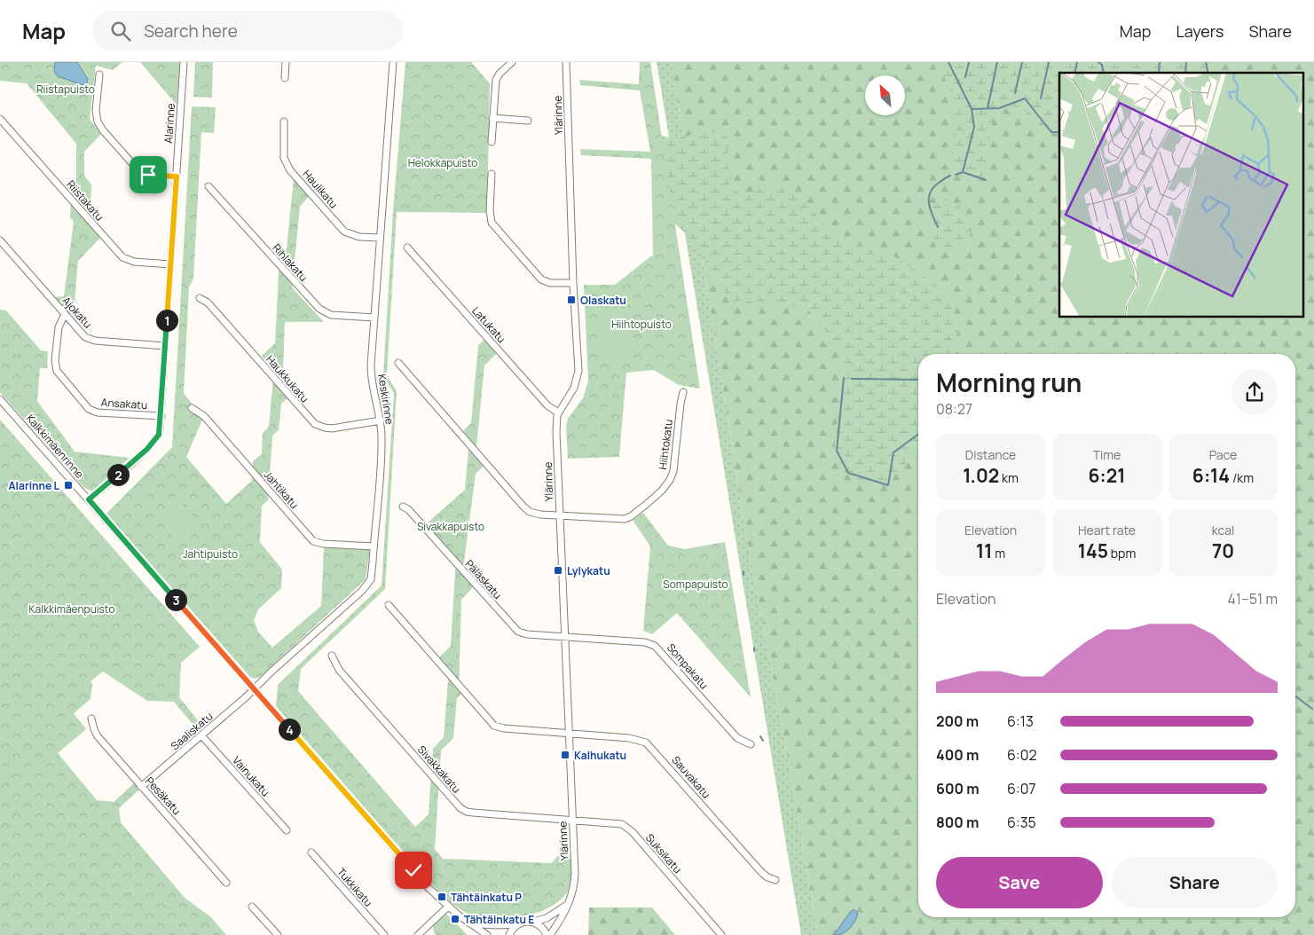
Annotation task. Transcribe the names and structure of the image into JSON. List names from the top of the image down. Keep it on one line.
{"streets":{"street":["Ylärinne","Alarinne","Haulikatu","Riistakatu","Rihlakatu","Ajokatu","Latukatu","Haukkukatu","Keskirinne","Ansakatu","Hiihtokatu","Kalkkimäenrinne","Jahtikatu","Päläskatu","Sompakatu","Saaliskatu","Sivakkakatu","Vainukatu","Sauvakatu","Pesäkatu","Suksikatu","Tukkikatu"]},"crossings":[["Ylärinne","Latukatu"],["Ylärinne","Hiihtokatu"],["Ylärinne","Päläskatu"],["Ylärinne","Sompakatu"],["Ylärinne","Sivakkakatu"],["Ylärinne","Sauvakatu"],["Ylärinne","Suksikatu"],["Alarinne","Riistakatu"],["Alarinne","Ajokatu"],["Alarinne","Ansakatu"],["Alarinne","Kalkkimäenrinne"],["Haulikatu","Keskirinne"],["Rihlakatu","Keskirinne"],["Ajokatu","Ansakatu"],["Haukkukatu","Keskirinne"],["Keskirinne","Kalkkimäenrinne"],["Keskirinne","Jahtikatu"],["Keskirinne","Saaliskatu"],["Kalkkimäenrinne","Saaliskatu"],["Päläskatu","Sompakatu"],["Saaliskatu","Vainukatu"],["Saaliskatu","Pesäkatu"],["Sivakkakatu","Suksikatu"]],"parks":["Riistapuisto","Helokkapuisto","Hiihtopuisto","Sivakkapuisto","Jahtipuisto","Sompapuisto","Kalkkimäenpuisto"],"places":{"transit":["Olaskatu","Alarinne L","Lylykatu","Kalhukatu","Tähtäinkatu P","Tähtäinkatu E"]},"north":"top left","page":{"header":"Map","search":"Search here","nav":["Map","Layers","Share"],"pins":["1","2","3","4"],"heading":["Morning run","08:27"],"stats":[["Distance","1.02 km"],["Time","6:21"],["Pace","6:14 /km"],["Elevation","11 m"],["Heart rate","145 bpm"],["kcal","70"]],"chart":["Elevation","41–51 m"],"list":[{"name":"200 m","note":"6:13"},{"name":"400 m","note":"6:02"},{"name":"600 m","note":"6:07"},{"name":"800 m","note":"6:35"}],"buttons":["Save","Share"]}}
